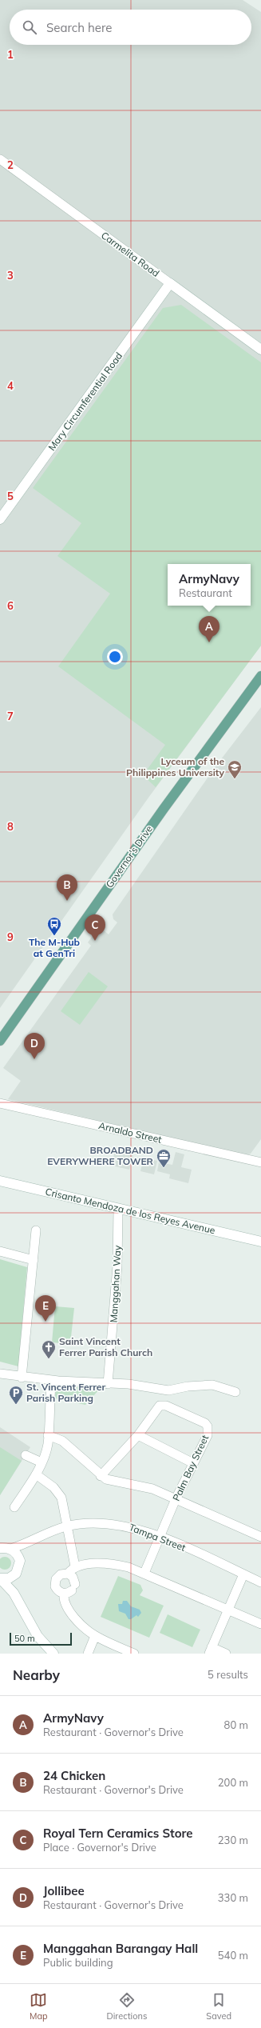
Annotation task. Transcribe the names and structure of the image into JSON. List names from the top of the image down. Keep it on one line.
{"streets":{"main road":["Governor's Drive"],"street":["Carmelita Road","Mary Circumferential Road","Arnaldo Street","Crisanto Mendoza de los Reyes Avenue","Manggahan Way","Palm Bay Street","Tampa Street"]},"crossings":[["Carmelita Road","Mary Circumferential Road"],["Crisanto Mendoza de los Reyes Avenue","Manggahan Way"],["Palm Bay Street","Tampa Street"]],"places":{"school or university":["Lyceum of the Philippines University"],"bus stop":["The M-Hub at GenTri"],"office":["BROADBAND EVERYWHERE TOWER"],"church":["Saint Vincent Ferrer Parish Church"],"parking":["St. Vincent Ferrer Parish Parking"]},"scale_bar":"50 m","page":{"search":"Search here","popup":["ArmyNavy","Restaurant"],"pins":["A","B","C","D","E"],"scale":"50 m","heading":["Nearby","5 results"],"list":[{"mark":"A","name":"ArmyNavy","note":"Restaurant · Governor's Drive","value":"80 m"},{"mark":"B","name":"24 Chicken","note":"Restaurant · Governor's Drive","value":"200 m"},{"mark":"C","name":"Royal Tern Ceramics Store","note":"Place · Governor's Drive","value":"230 m"},{"mark":"D","name":"Jollibee","note":"Restaurant · Governor's Drive","value":"330 m"},{"mark":"E","name":"Manggahan Barangay Hall","note":"Public building","value":"540 m"}],"nav":["Map","Directions","Saved"]},"grid":{"rows":["1","2","3","4","5","6","7","8","9"]}}
